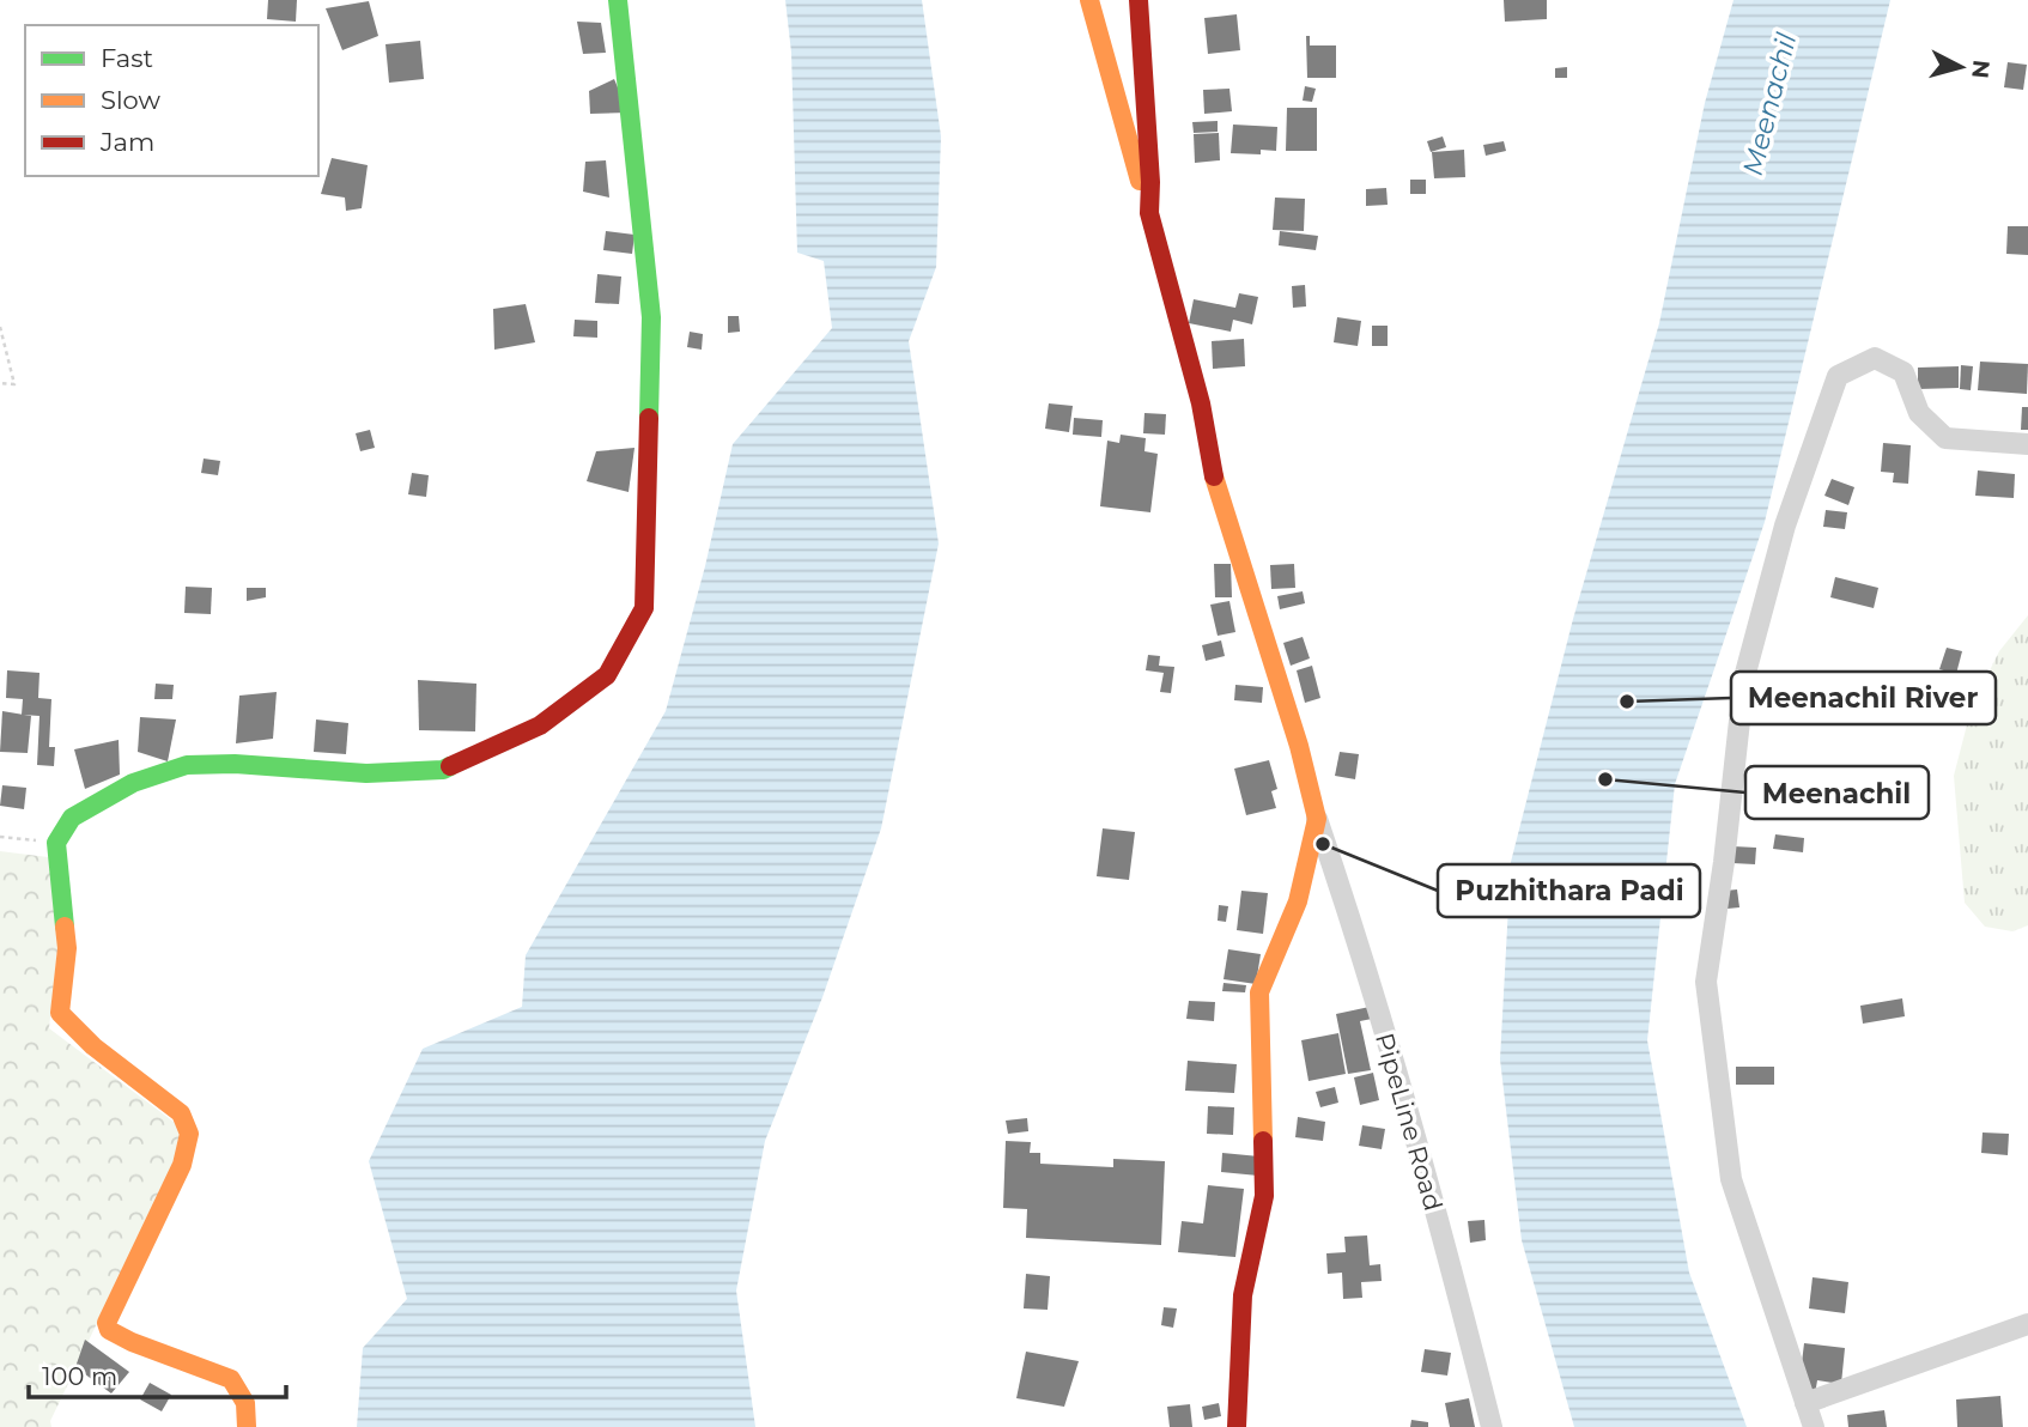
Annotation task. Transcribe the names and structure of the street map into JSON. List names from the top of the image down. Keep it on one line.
{"streets":{"street":["PipeLine Road"]},"water":["Meenachil"],"places":["Meenachil River","Meenachil","Puzhithara Padi"],"legend":["Fast","Slow","Jam"],"scale_bar":"100 m","north":"right"}
